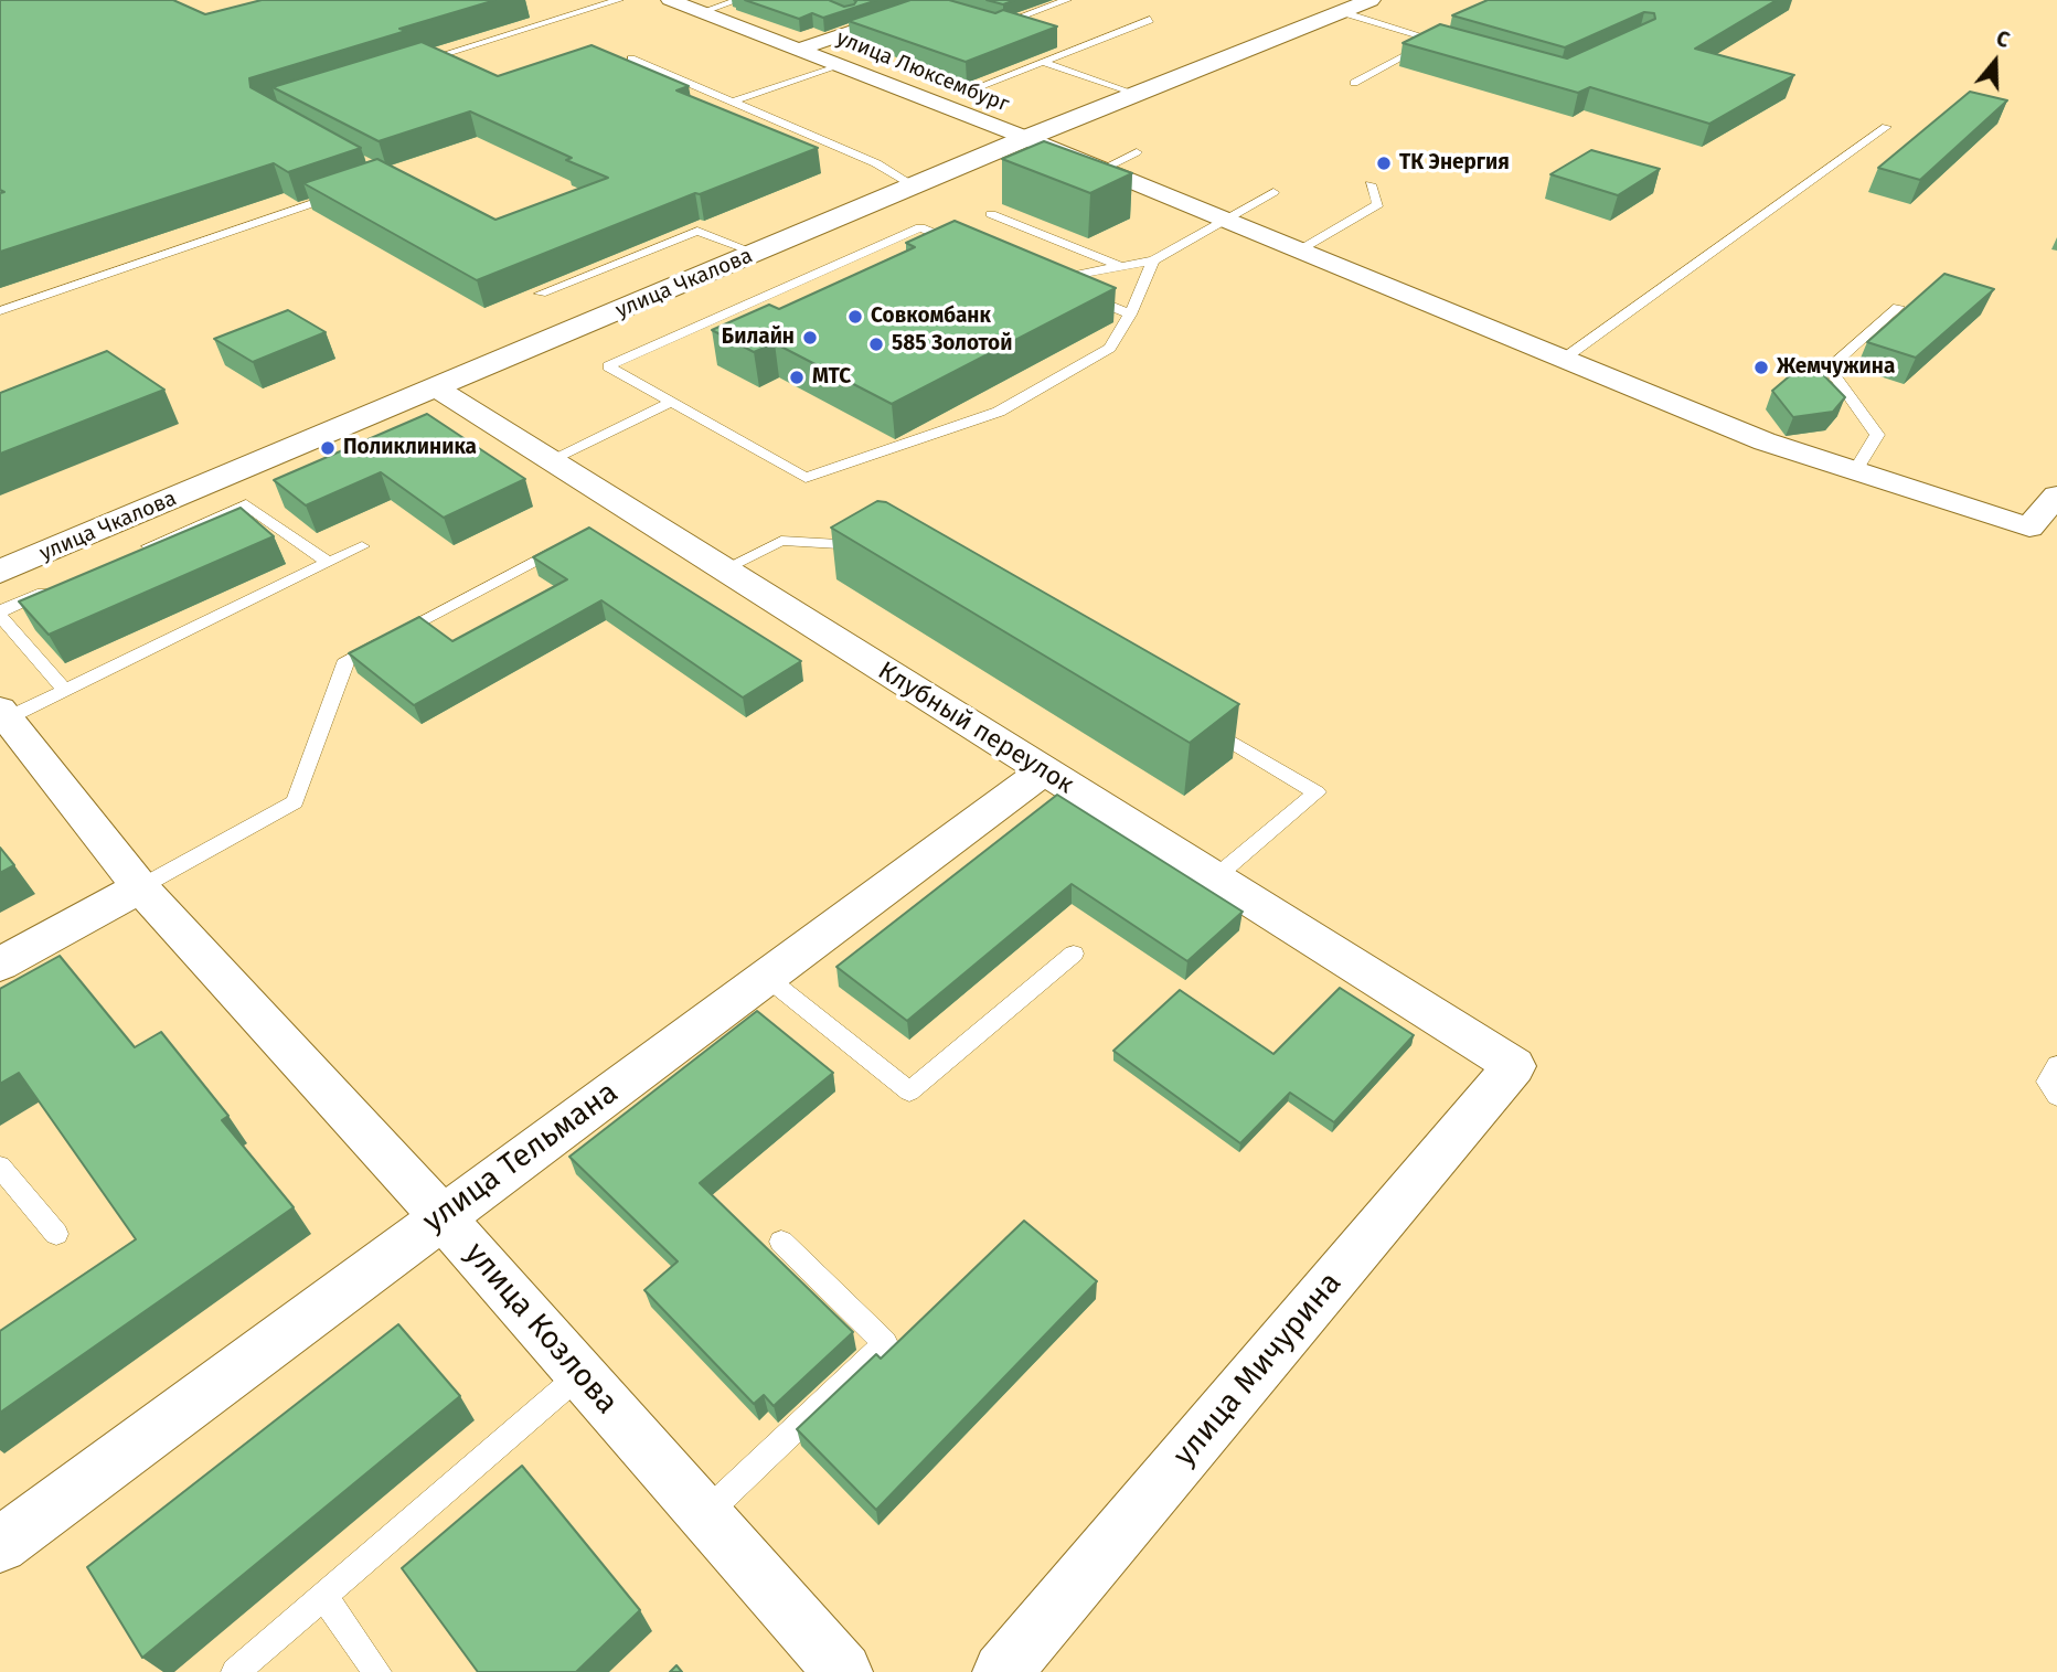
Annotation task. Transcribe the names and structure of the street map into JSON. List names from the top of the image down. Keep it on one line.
{"streets":{"street":["улица Люксембург","улица Чкалова","Клубный переулок","улица Тельмана","улица Козлова","улица Мичурина"]},"crossings":[["улица Люксембург","улица Чкалова"],["улица Чкалова","Клубный переулок"],["Клубный переулок","улица Тельмана"],["Клубный переулок","улица Мичурина"],["улица Тельмана","улица Козлова"]],"places":["ТК Энергия","Совкомбанк","Билайн","585 Золотой","Жемчужина","МТС","Поликлиника"],"north":"top"}
